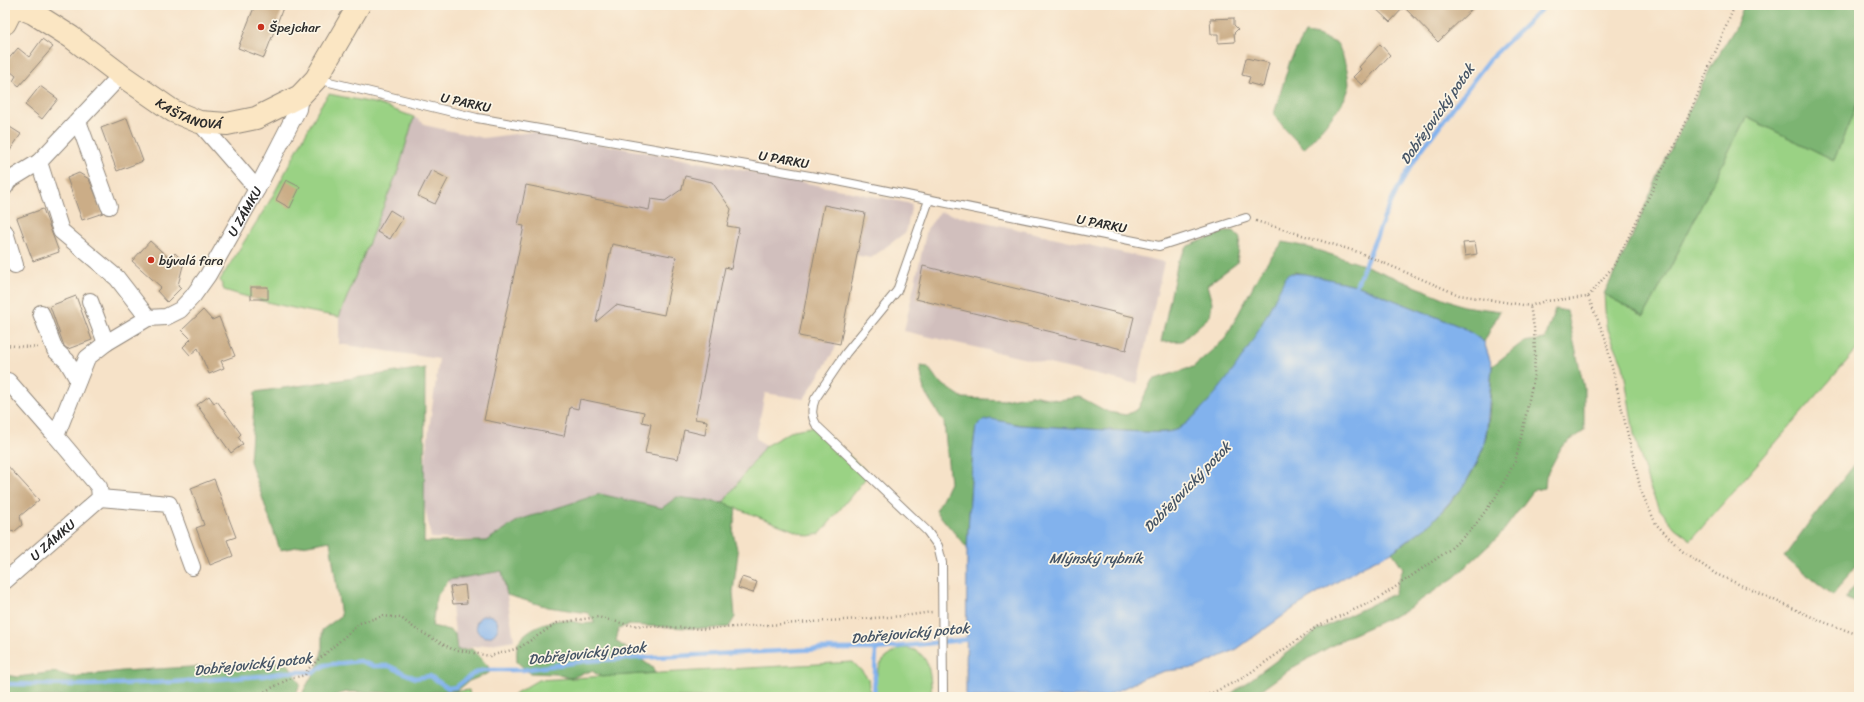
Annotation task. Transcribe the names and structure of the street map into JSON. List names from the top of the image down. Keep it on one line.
{"streets":{"street":["KAŠTANOVÁ","U ZÁMKU"],"lane":["U PARKU"]},"crossings":[["U PARKU","KAŠTANOVÁ"],["KAŠTANOVÁ","U ZÁMKU"]],"water":["Dobřejovický potok","Mlýnský rybník"],"places":["Špejchar","bývalá fara"]}
